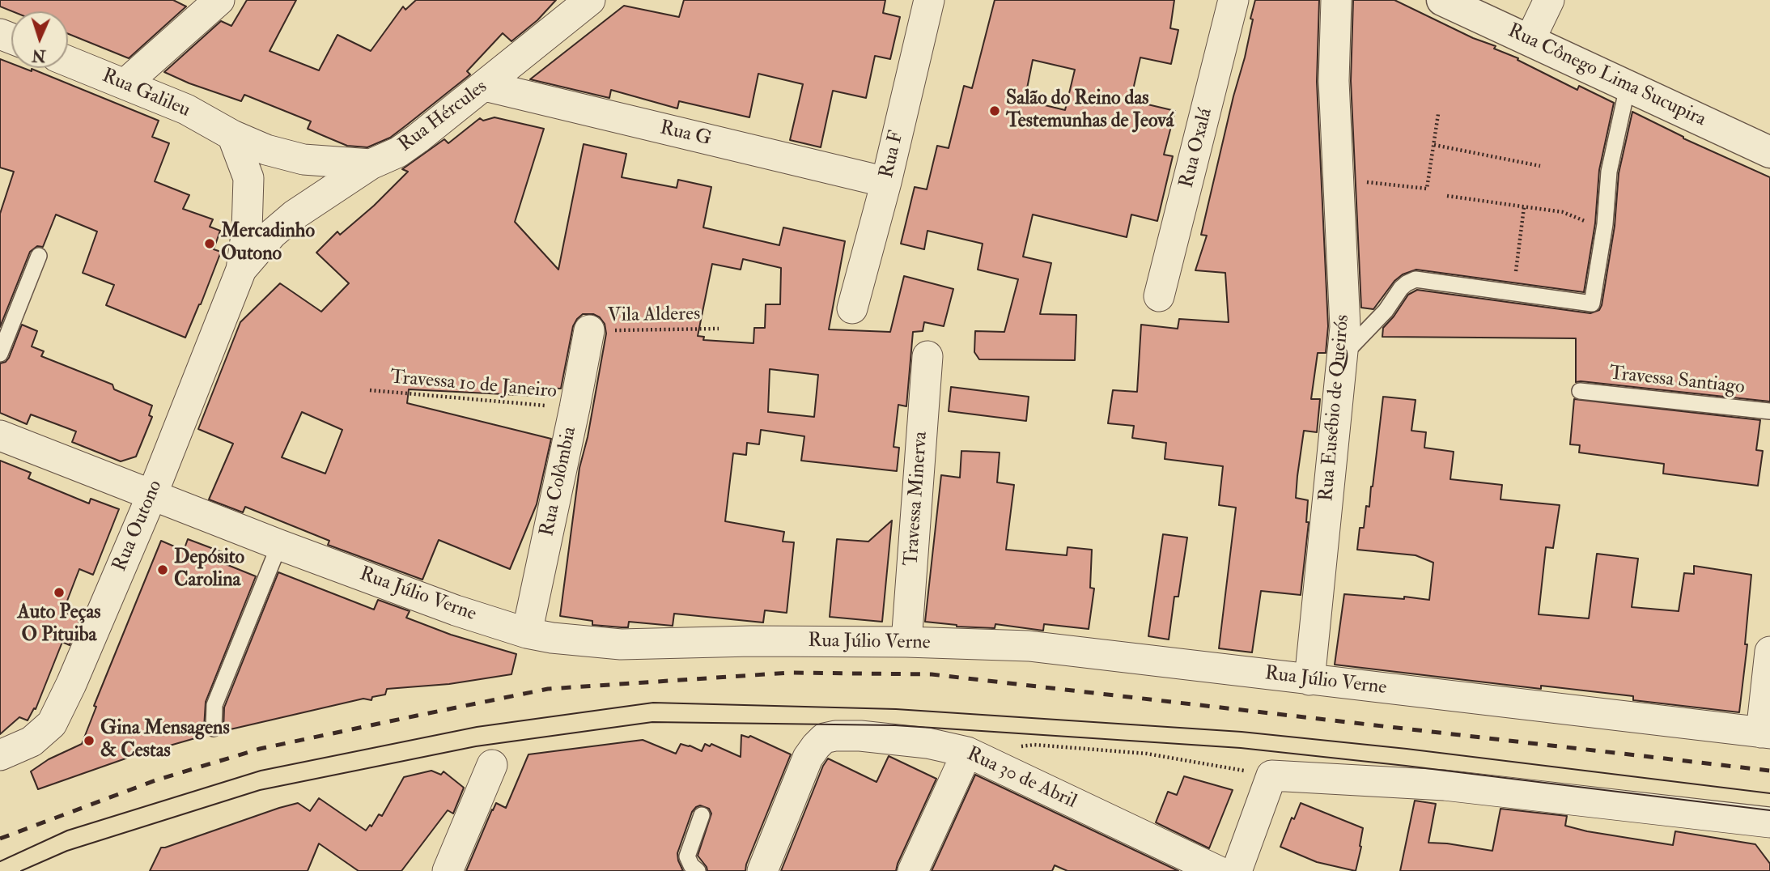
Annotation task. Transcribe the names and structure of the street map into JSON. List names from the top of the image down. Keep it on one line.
{"streets":{"street":["Rua Cônego Lima Sucupira","Rua Galileu","Rua Hércules","Rua G","Rua Oxalá","Rua F","Rua Eusébio de Queirós","Rua Colômbia","Travessa Minerva","Rua Outono","Rua Júlio Verne","Rua 30 de Abril"],"lane":["Travessa Santiago"],"path":["Vila Alderes","Travessa 10 de Janeiro"]},"crossings":[["Rua Galileu","Rua Hércules"],["Rua Hércules","Rua G"],["Rua Hércules","Rua Outono"],["Rua G","Rua F"],["Vila Alderes","Rua Colômbia"],["Travessa 10 de Janeiro","Rua Colômbia"],["Rua Eusébio de Queirós","Rua Júlio Verne"],["Rua Colômbia","Rua Júlio Verne"],["Travessa Minerva","Rua Júlio Verne"],["Rua Outono","Rua Júlio Verne"]],"places":["Salão do Reino das Testemunhas de Jeová","Mercadinho Outono","Depósito Carolina","Auto Peças O Pituiba","Gina Mensagens & Cestas"],"north":"bottom"}
